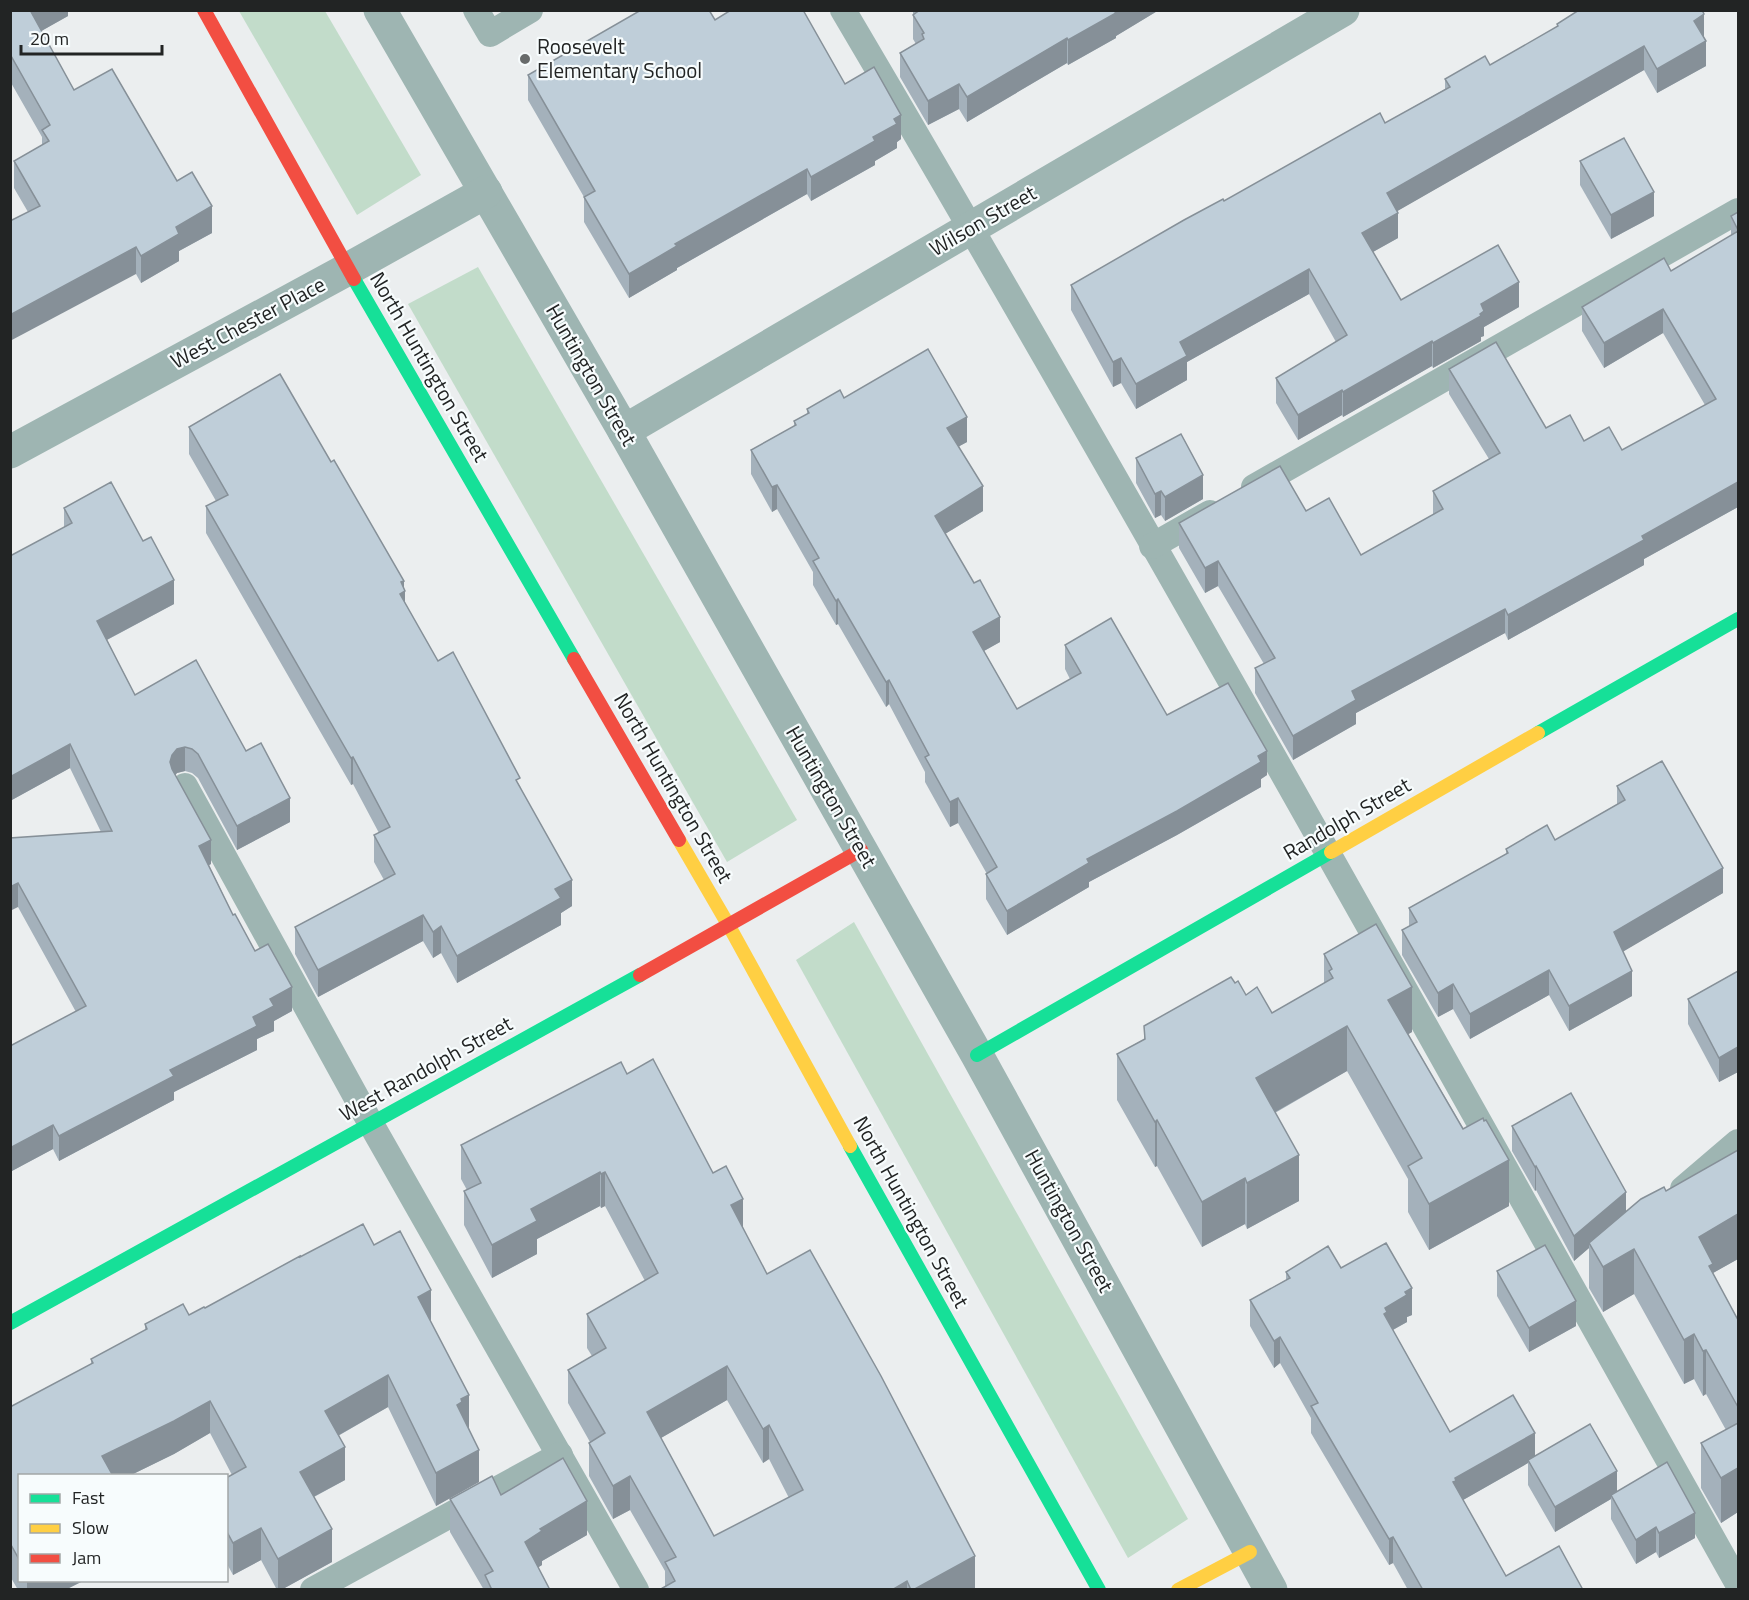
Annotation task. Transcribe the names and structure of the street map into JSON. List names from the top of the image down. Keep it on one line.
{"streets":{"street":["Wilson Street","West Chester Place","North Huntington Street","Huntington Street","Randolph Street","West Randolph Street"]},"crossings":[["Wilson Street","Huntington Street"],["West Chester Place","North Huntington Street"],["West Chester Place","Huntington Street"],["North Huntington Street","West Randolph Street"],["Huntington Street","Randolph Street"],["Huntington Street","West Randolph Street"]],"places":["Roosevelt Elementary School"],"legend":["Fast","Slow","Jam"],"scale_bar":"20 m"}
